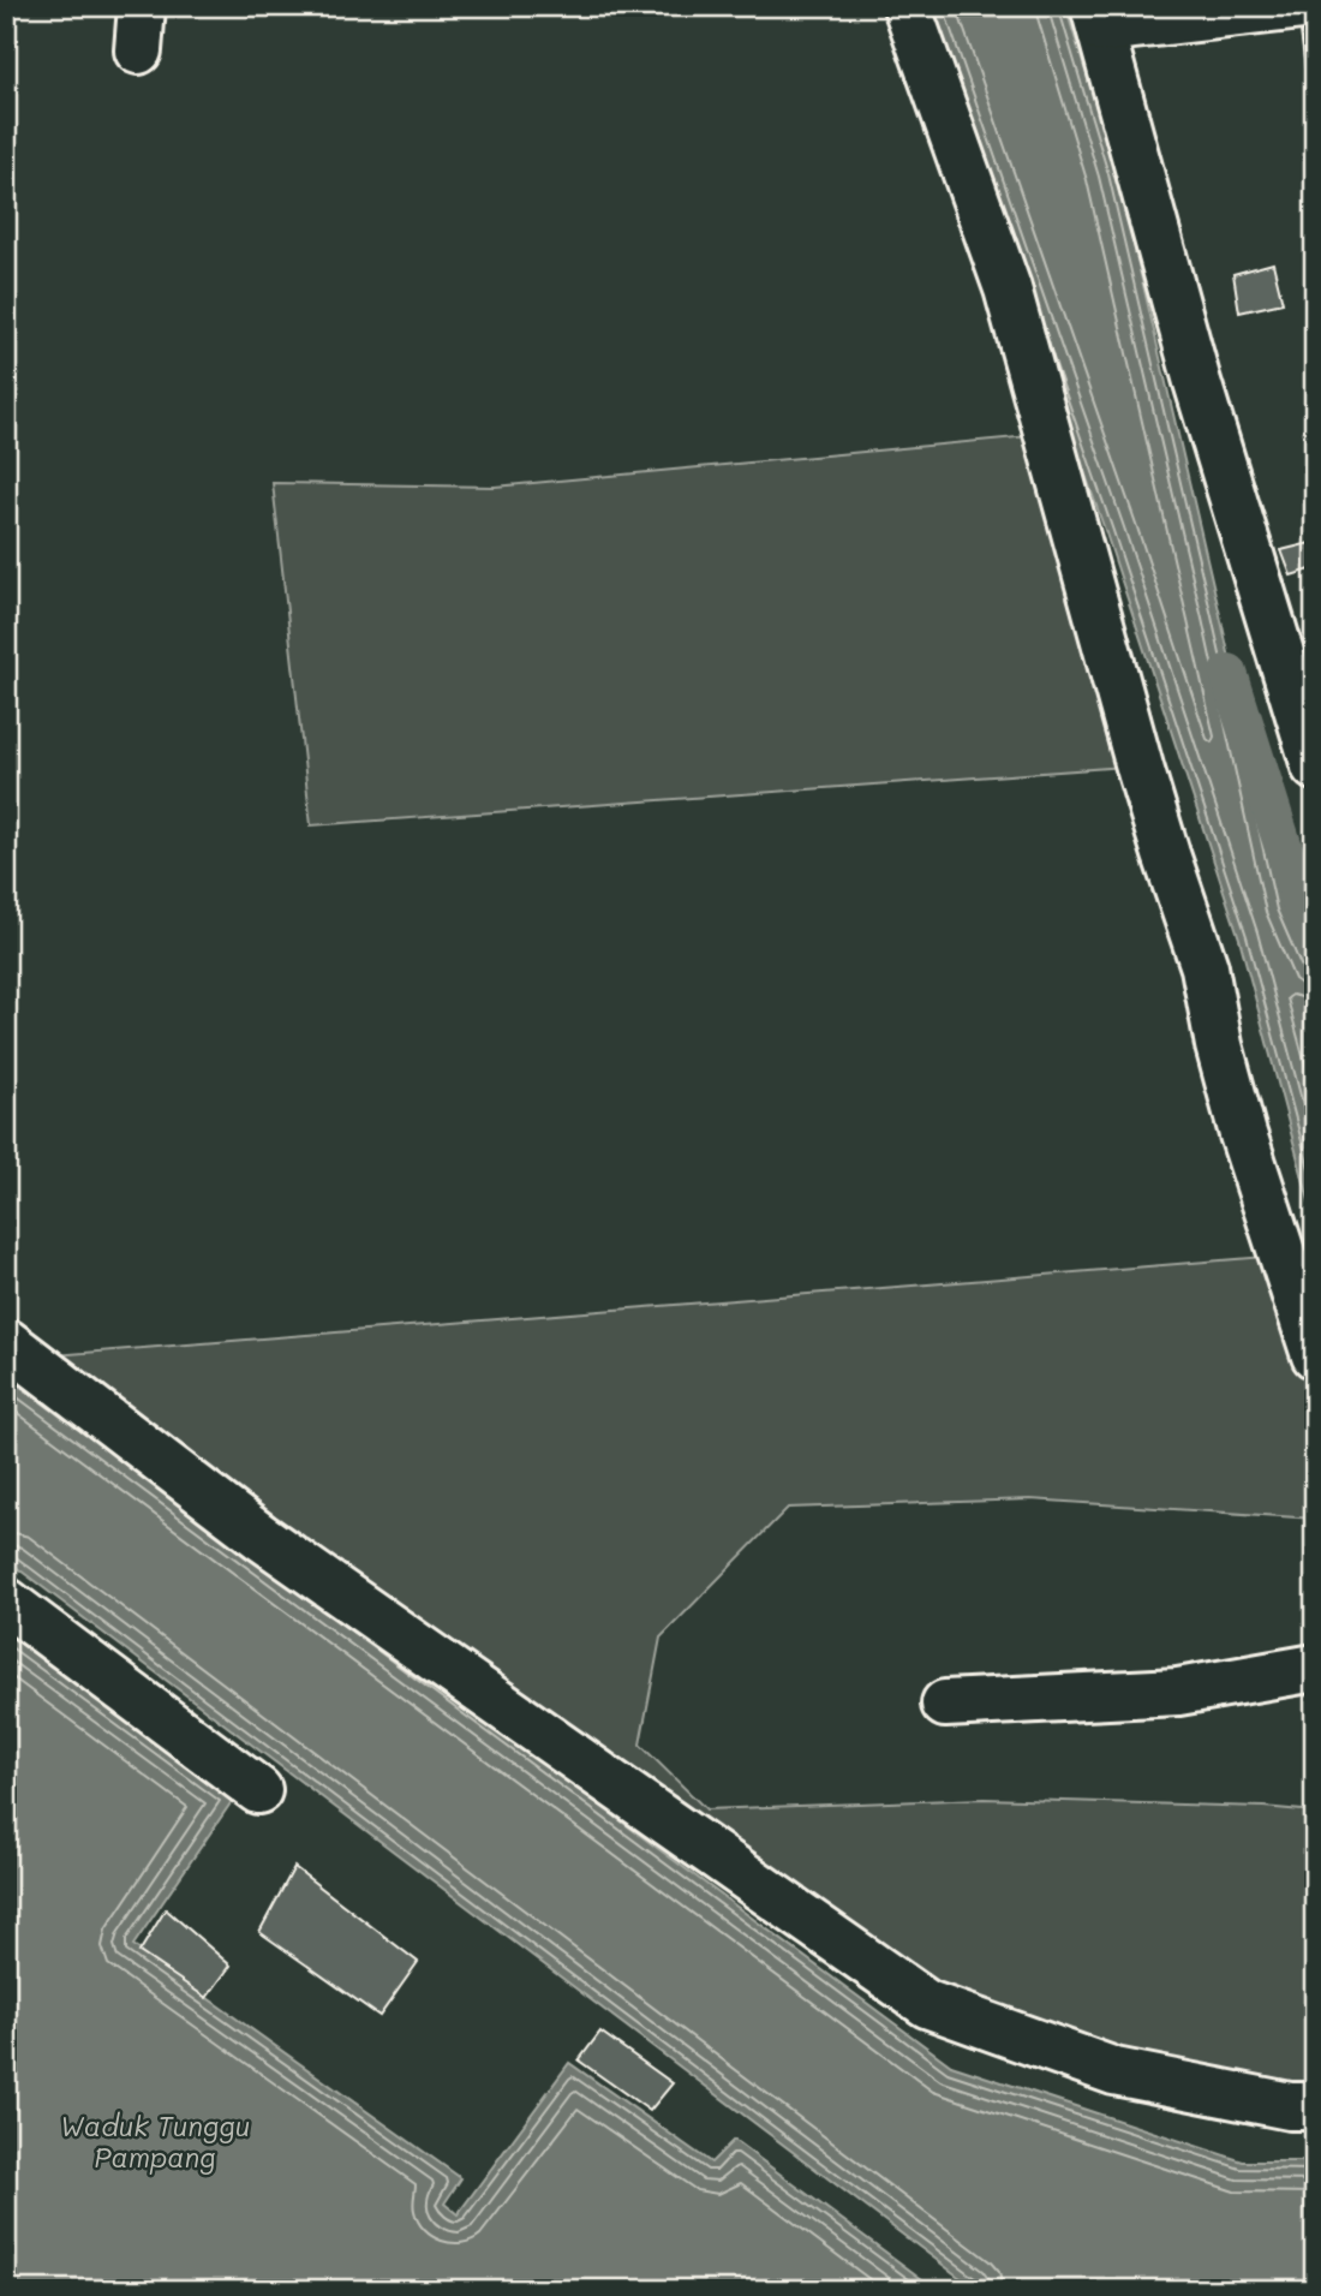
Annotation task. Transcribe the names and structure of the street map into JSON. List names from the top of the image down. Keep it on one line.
{"water":["Waduk Tunggu Pampang"]}
